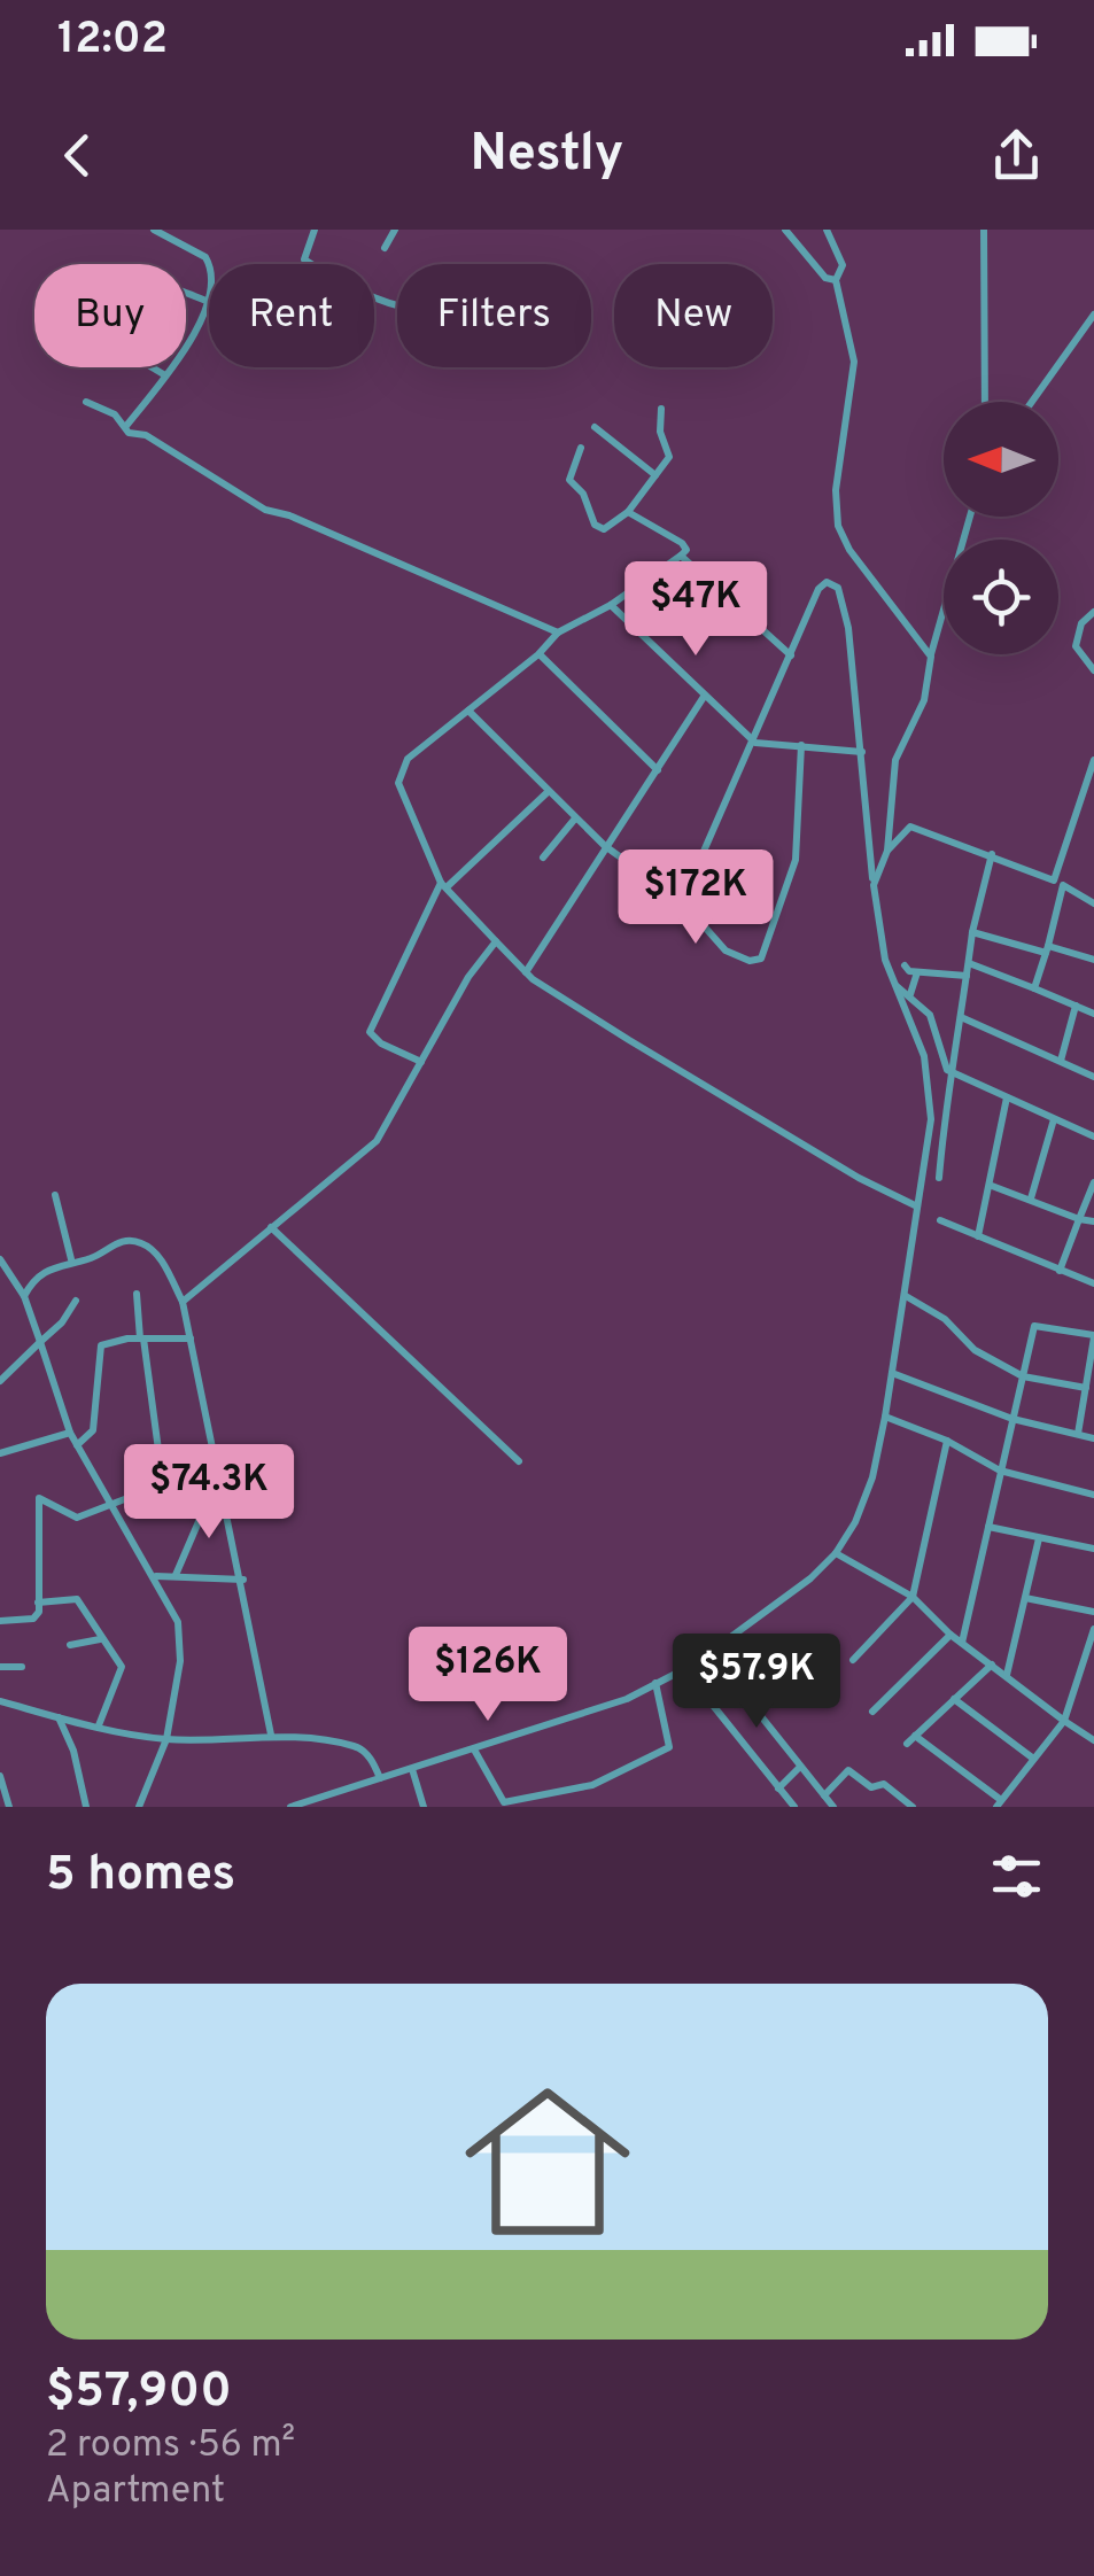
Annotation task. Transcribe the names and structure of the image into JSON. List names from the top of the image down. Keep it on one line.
{"north":"left","page":{"status":"12:02","header":"Nestly","chip":["Buy","Rent","Filters","New"],"price":["$47K","$172K","$74.3K","$126K","$57.9K"],"heading":"5 homes","list":[{"name":"$57,900","note":"2 rooms · 56 m² · Apartment"}]}}
